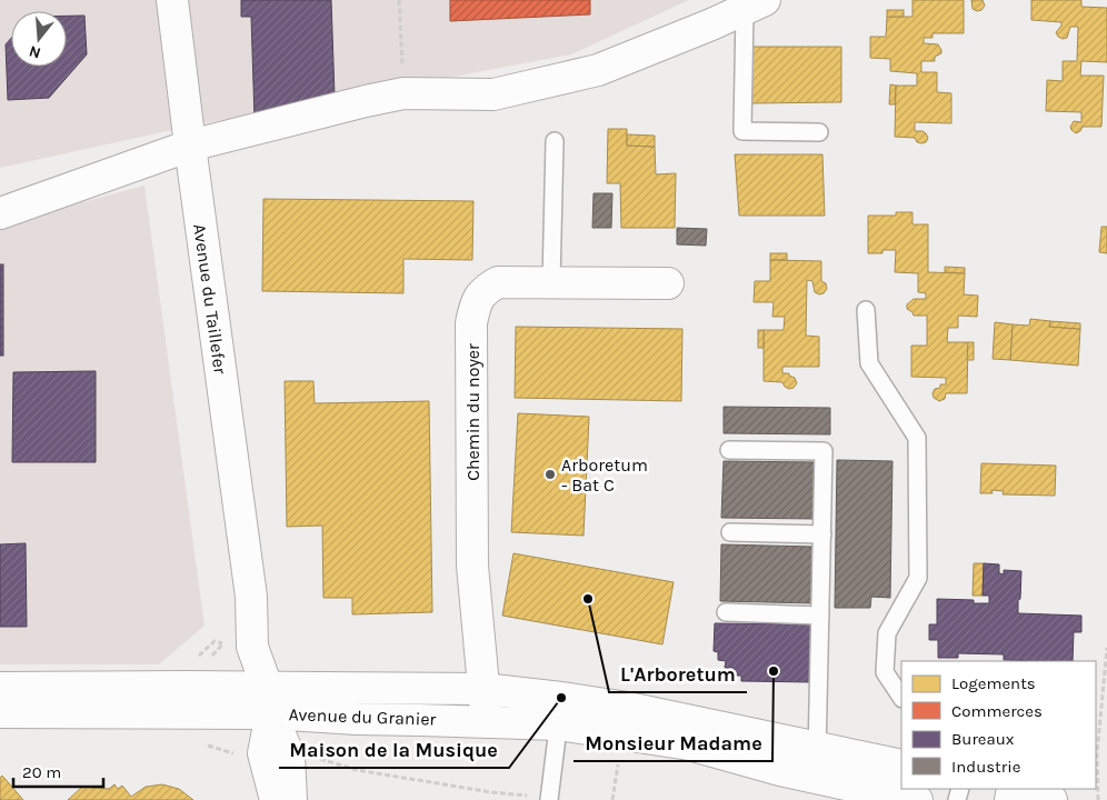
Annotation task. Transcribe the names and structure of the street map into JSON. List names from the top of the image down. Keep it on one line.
{"streets":{"street":["Avenue du Taillefer","Chemin du noyer","Avenue du Granier"]},"crossings":[["Avenue du Taillefer","Avenue du Granier"],["Chemin du noyer","Avenue du Granier"]],"places":["Arboretum - Bat C","L'Arboretum","Monsieur Madame","Maison de la Musique"],"legend":["Logements","Commerces","Bureaux","Industrie"],"scale_bar":"20 m","north":"bottom"}
